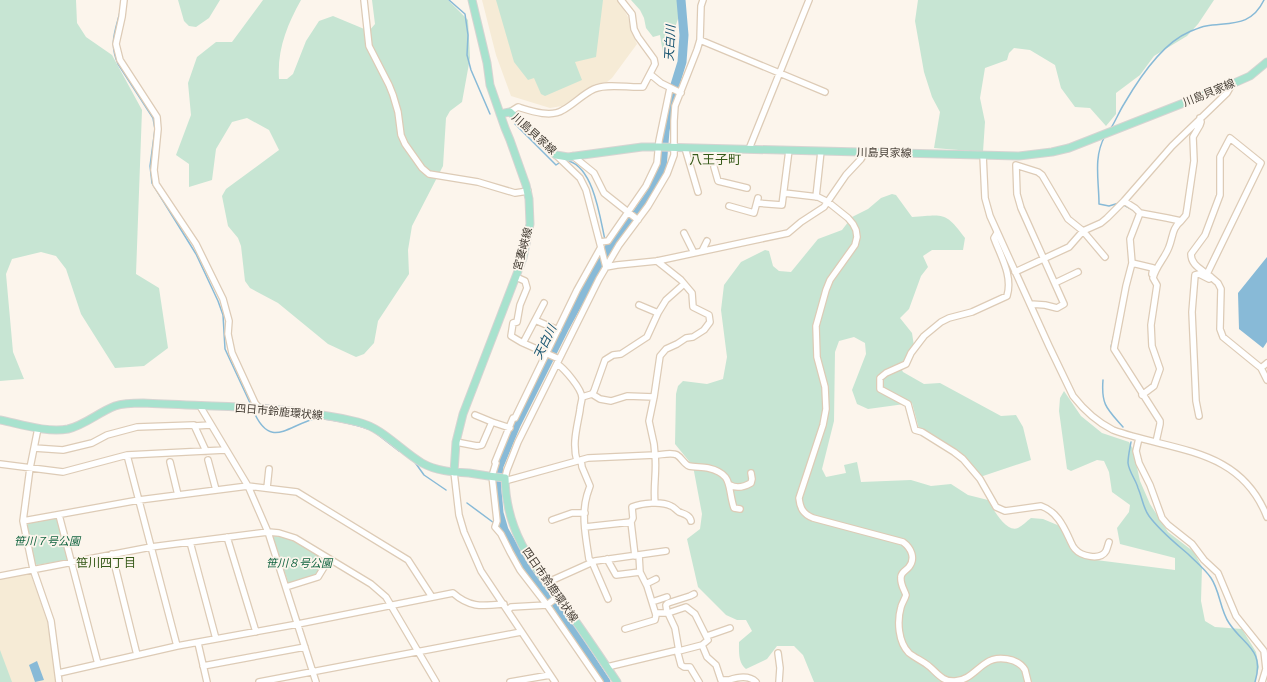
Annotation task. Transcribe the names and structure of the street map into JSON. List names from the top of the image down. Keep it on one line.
{"streets":{"main road":["川島貝家線","宮妻峡線","四日市鈴鹿環状線"]},"crossings":[["川島貝家線","宮妻峡線"],["宮妻峡線","四日市鈴鹿環状線"]],"districts":["八王子町","笹川四丁目"],"water":["天白川"],"parks":["笹川７号公園","笹川８号公園"]}
